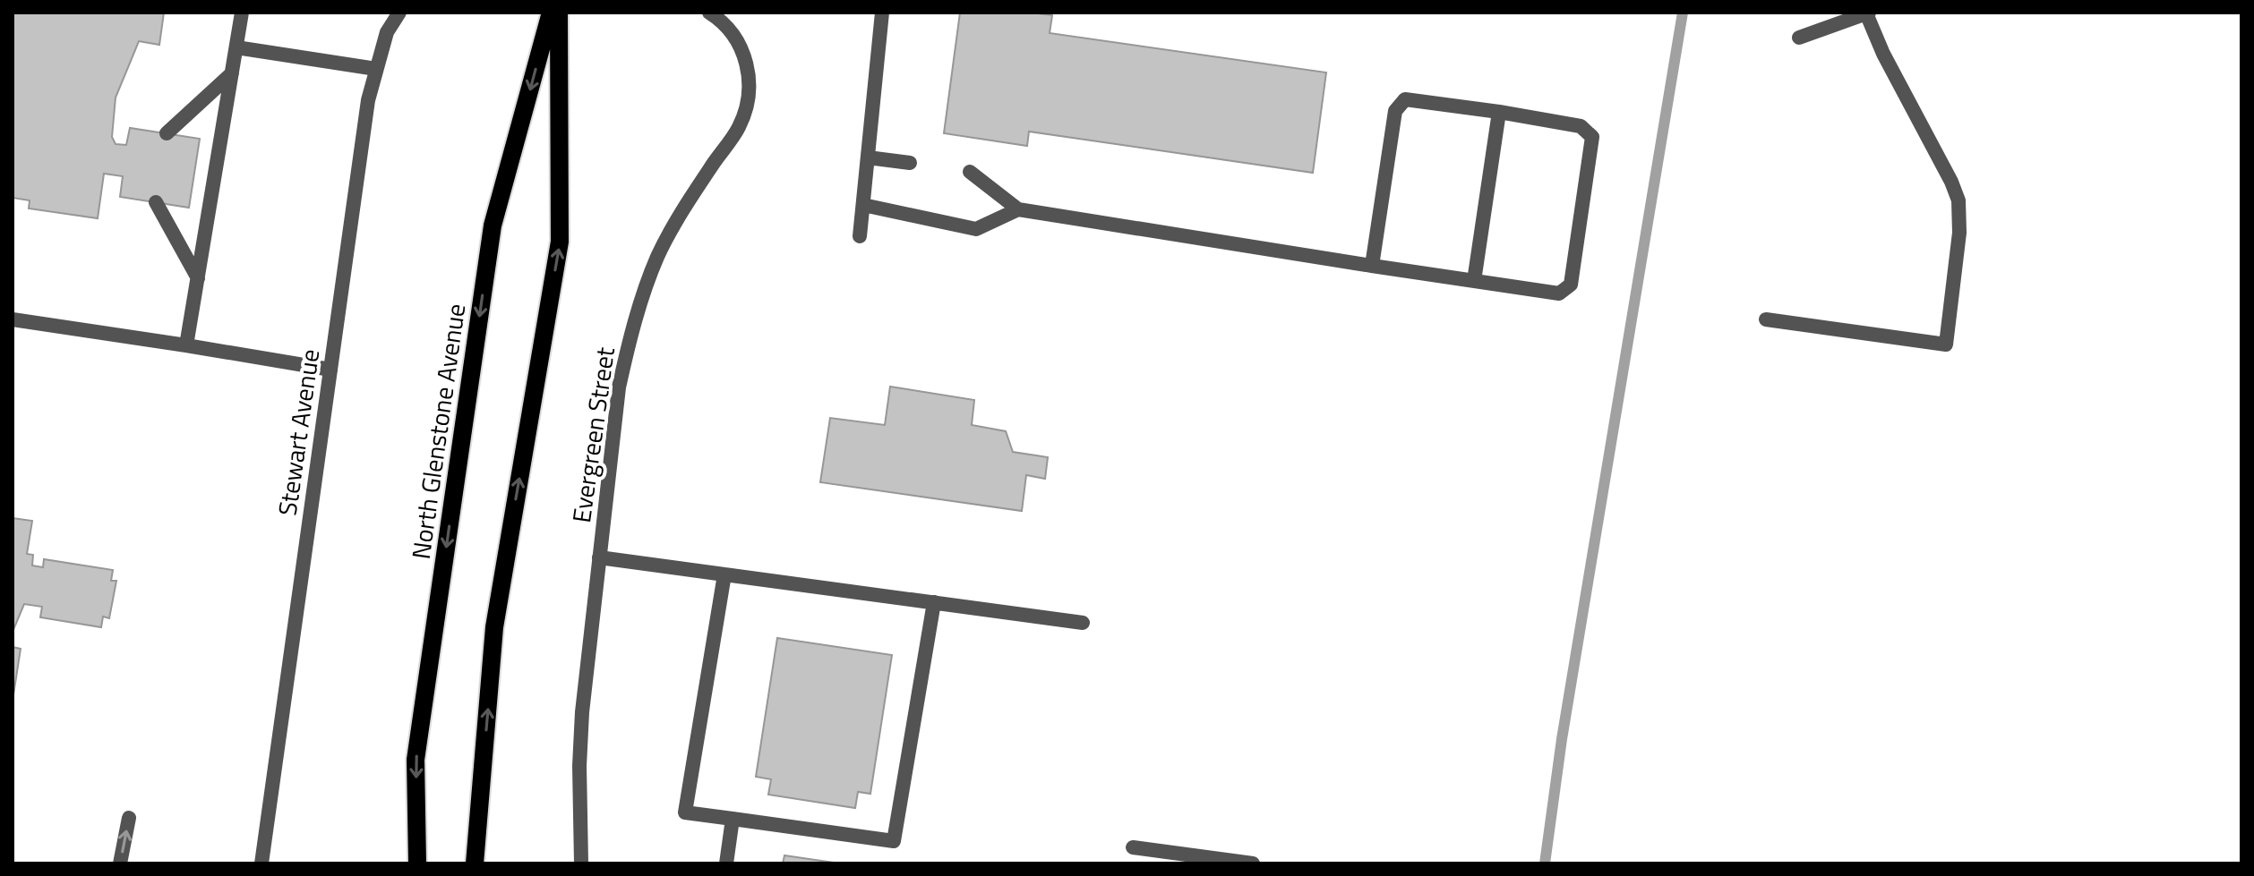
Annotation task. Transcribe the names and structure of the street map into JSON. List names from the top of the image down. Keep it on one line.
{"streets":{"main road":["North Glenstone Avenue"],"street":["Stewart Avenue","Evergreen Street"]}}
